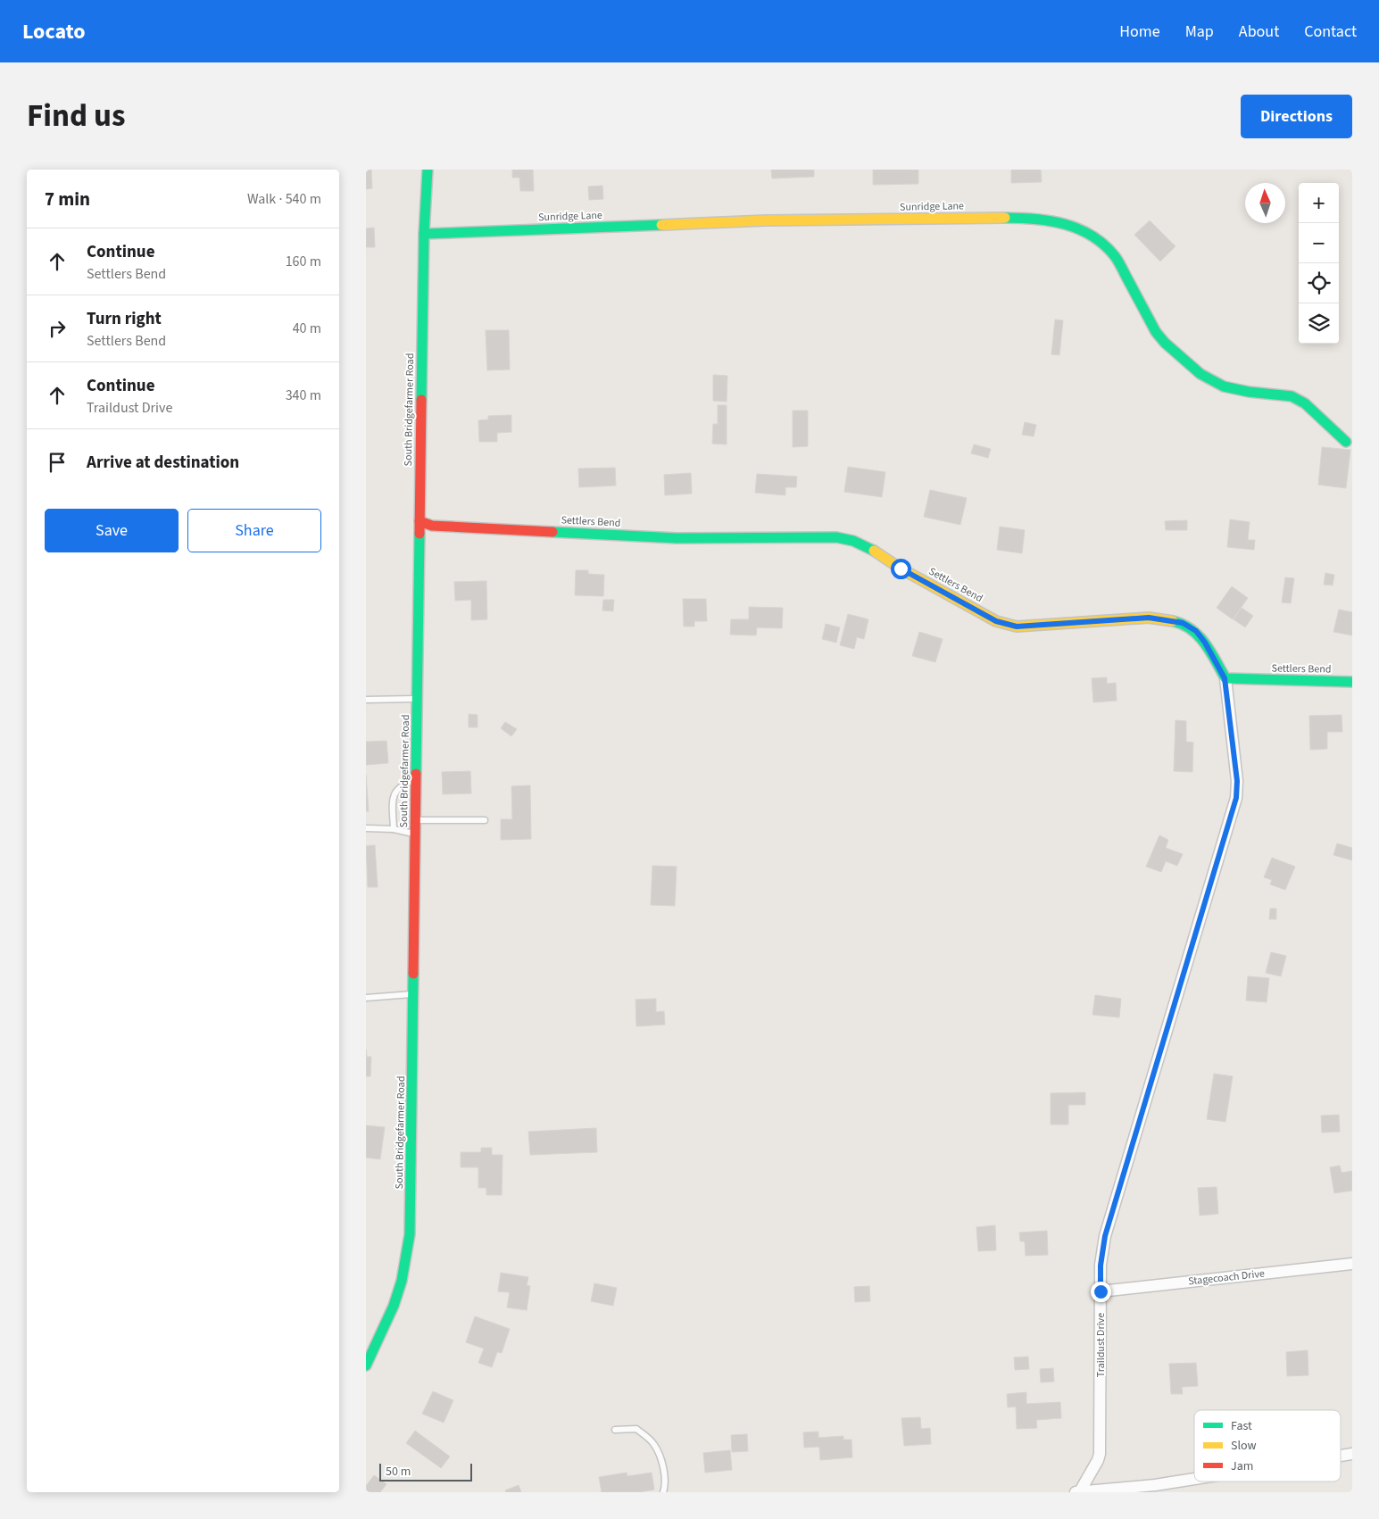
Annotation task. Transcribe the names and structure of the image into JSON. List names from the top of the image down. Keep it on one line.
{"streets":{"street":["Sunridge Lane","South Bridgefarmer Road","Settlers Bend","Stagecoach Drive","Traildust Drive"]},"crossings":[["Sunridge Lane","South Bridgefarmer Road"],["South Bridgefarmer Road","Settlers Bend"],["Settlers Bend","Traildust Drive"],["Stagecoach Drive","Traildust Drive"]],"legend":["Fast","Slow","Jam"],"scale_bar":"50 m","north":"top","page":{"header":"Locato","nav":["Home","Map","About","Contact"],"title":"Find us","buttons":["Directions",["Save","Share"]],"heading":["7 min","Walk · 540 m"],"map_buttons":["+","−"],"list":[["Continue","Settlers Bend","160 m"],["Turn right","Settlers Bend","40 m"],["Continue","Traildust Drive","340 m"],"Arrive at destination"],"scale":"50 m"}}
